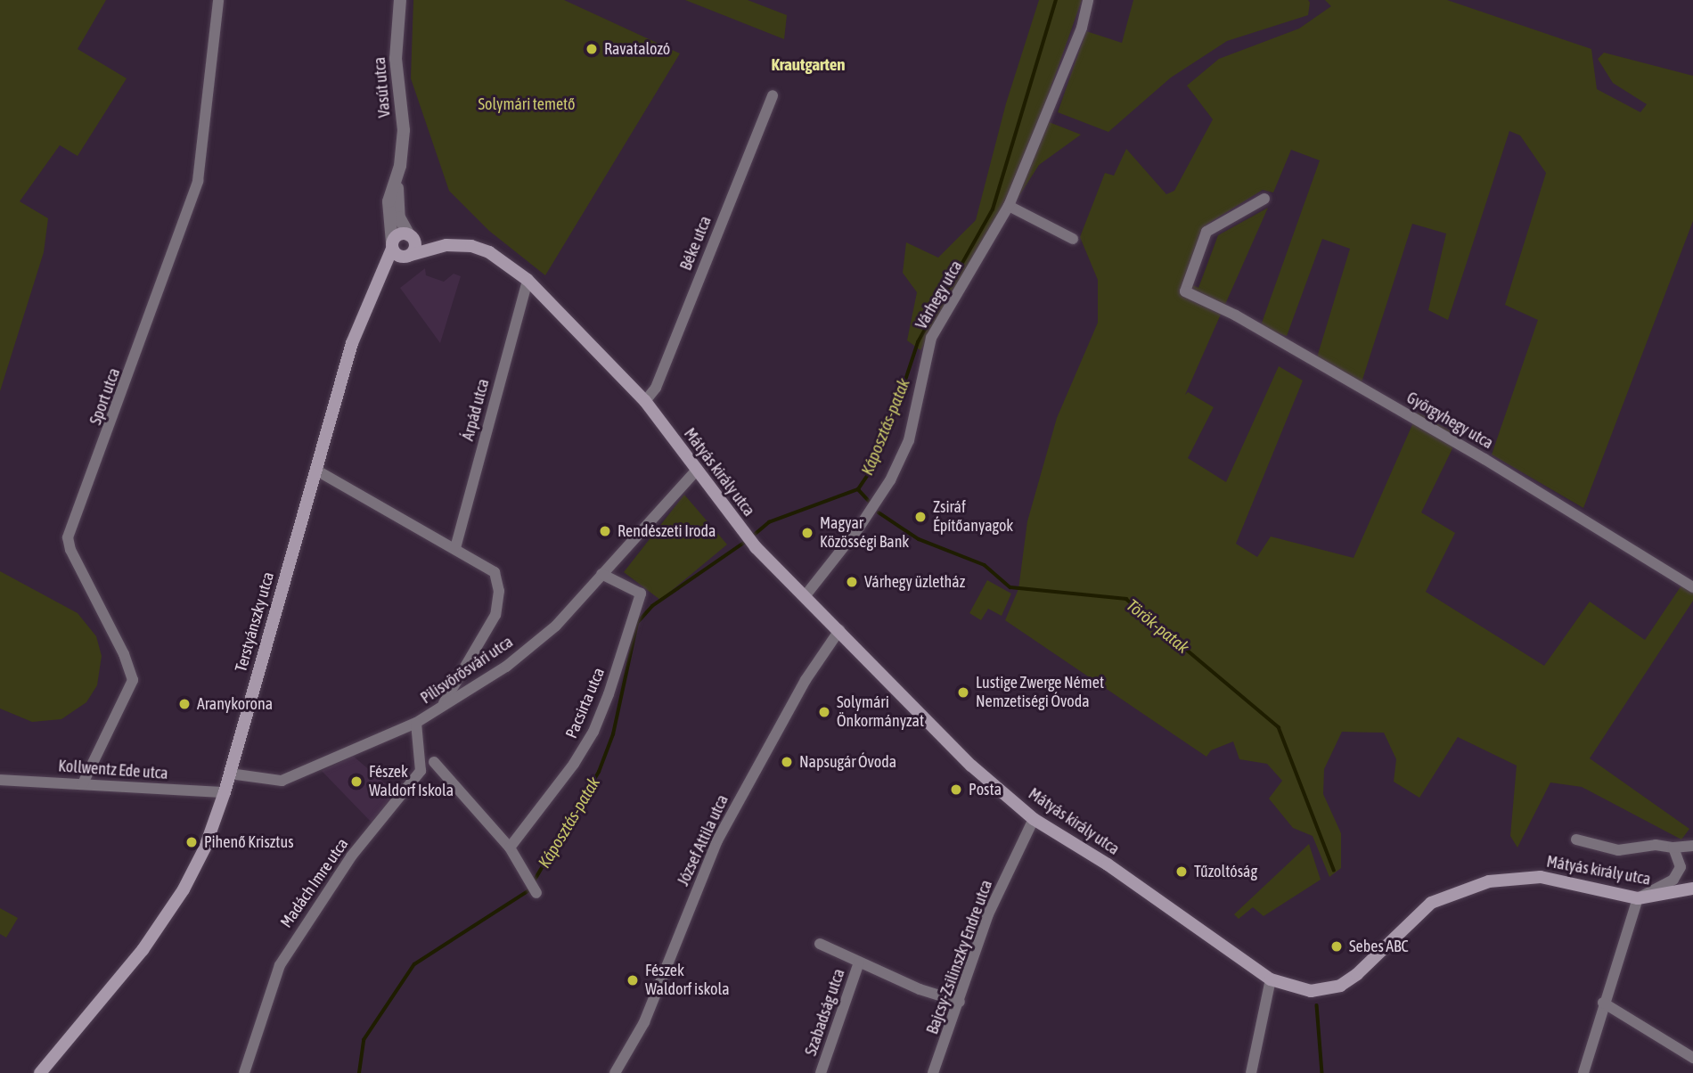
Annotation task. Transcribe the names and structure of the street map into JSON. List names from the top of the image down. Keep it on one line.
{"streets":{"main road":["Mátyás király utca","Terstyánszky utca"],"street":["Vasút utca","Béke utca","Várhegy utca","Sport utca","Árpád utca","Györgyhegy utca","Pilisvörösvári utca","Pacsirta utca","Kollwentz Ede utca","József Attila utca","Madách Imre utca","Bajcsy-Zsilinszky Endre utca","Szabadság utca"]},"crossings":[["Vasút utca","Mátyás király utca"],["Vasút utca","Terstyánszky utca"],["Béke utca","Mátyás király utca"],["Várhegy utca","Mátyás király utca"],["Sport utca","Kollwentz Ede utca"],["Árpád utca","Mátyás király utca"],["Mátyás király utca","Terstyánszky utca"],["Mátyás király utca","Pilisvörösvári utca"],["Mátyás király utca","József Attila utca"],["Mátyás király utca","Bajcsy-Zsilinszky Endre utca"],["Terstyánszky utca","Pilisvörösvári utca"],["Terstyánszky utca","Kollwentz Ede utca"],["Pilisvörösvári utca","Pacsirta utca"],["Pilisvörösvári utca","Madách Imre utca"],["Bajcsy-Zsilinszky Endre utca","Szabadság utca"]],"districts":["Krautgarten"],"water":["Káposztás-patak","Török-patak"],"parks":["Solymári temető"],"places":["Ravatalozó","Zsiráf Építőanyagok","Rendészeti Iroda","Magyar Közösségi Bank","Várhegy üzletház","Lustige Zwerge Német Nemzetiségi Óvoda","Aranykorona","Solymári Önkormányzat","Napsugár Óvoda","Fészek Waldorf Iskola","Posta","Pihenő Krisztus","Tűzoltóság","Sebes ABC","Fészek Waldorf iskola"]}
